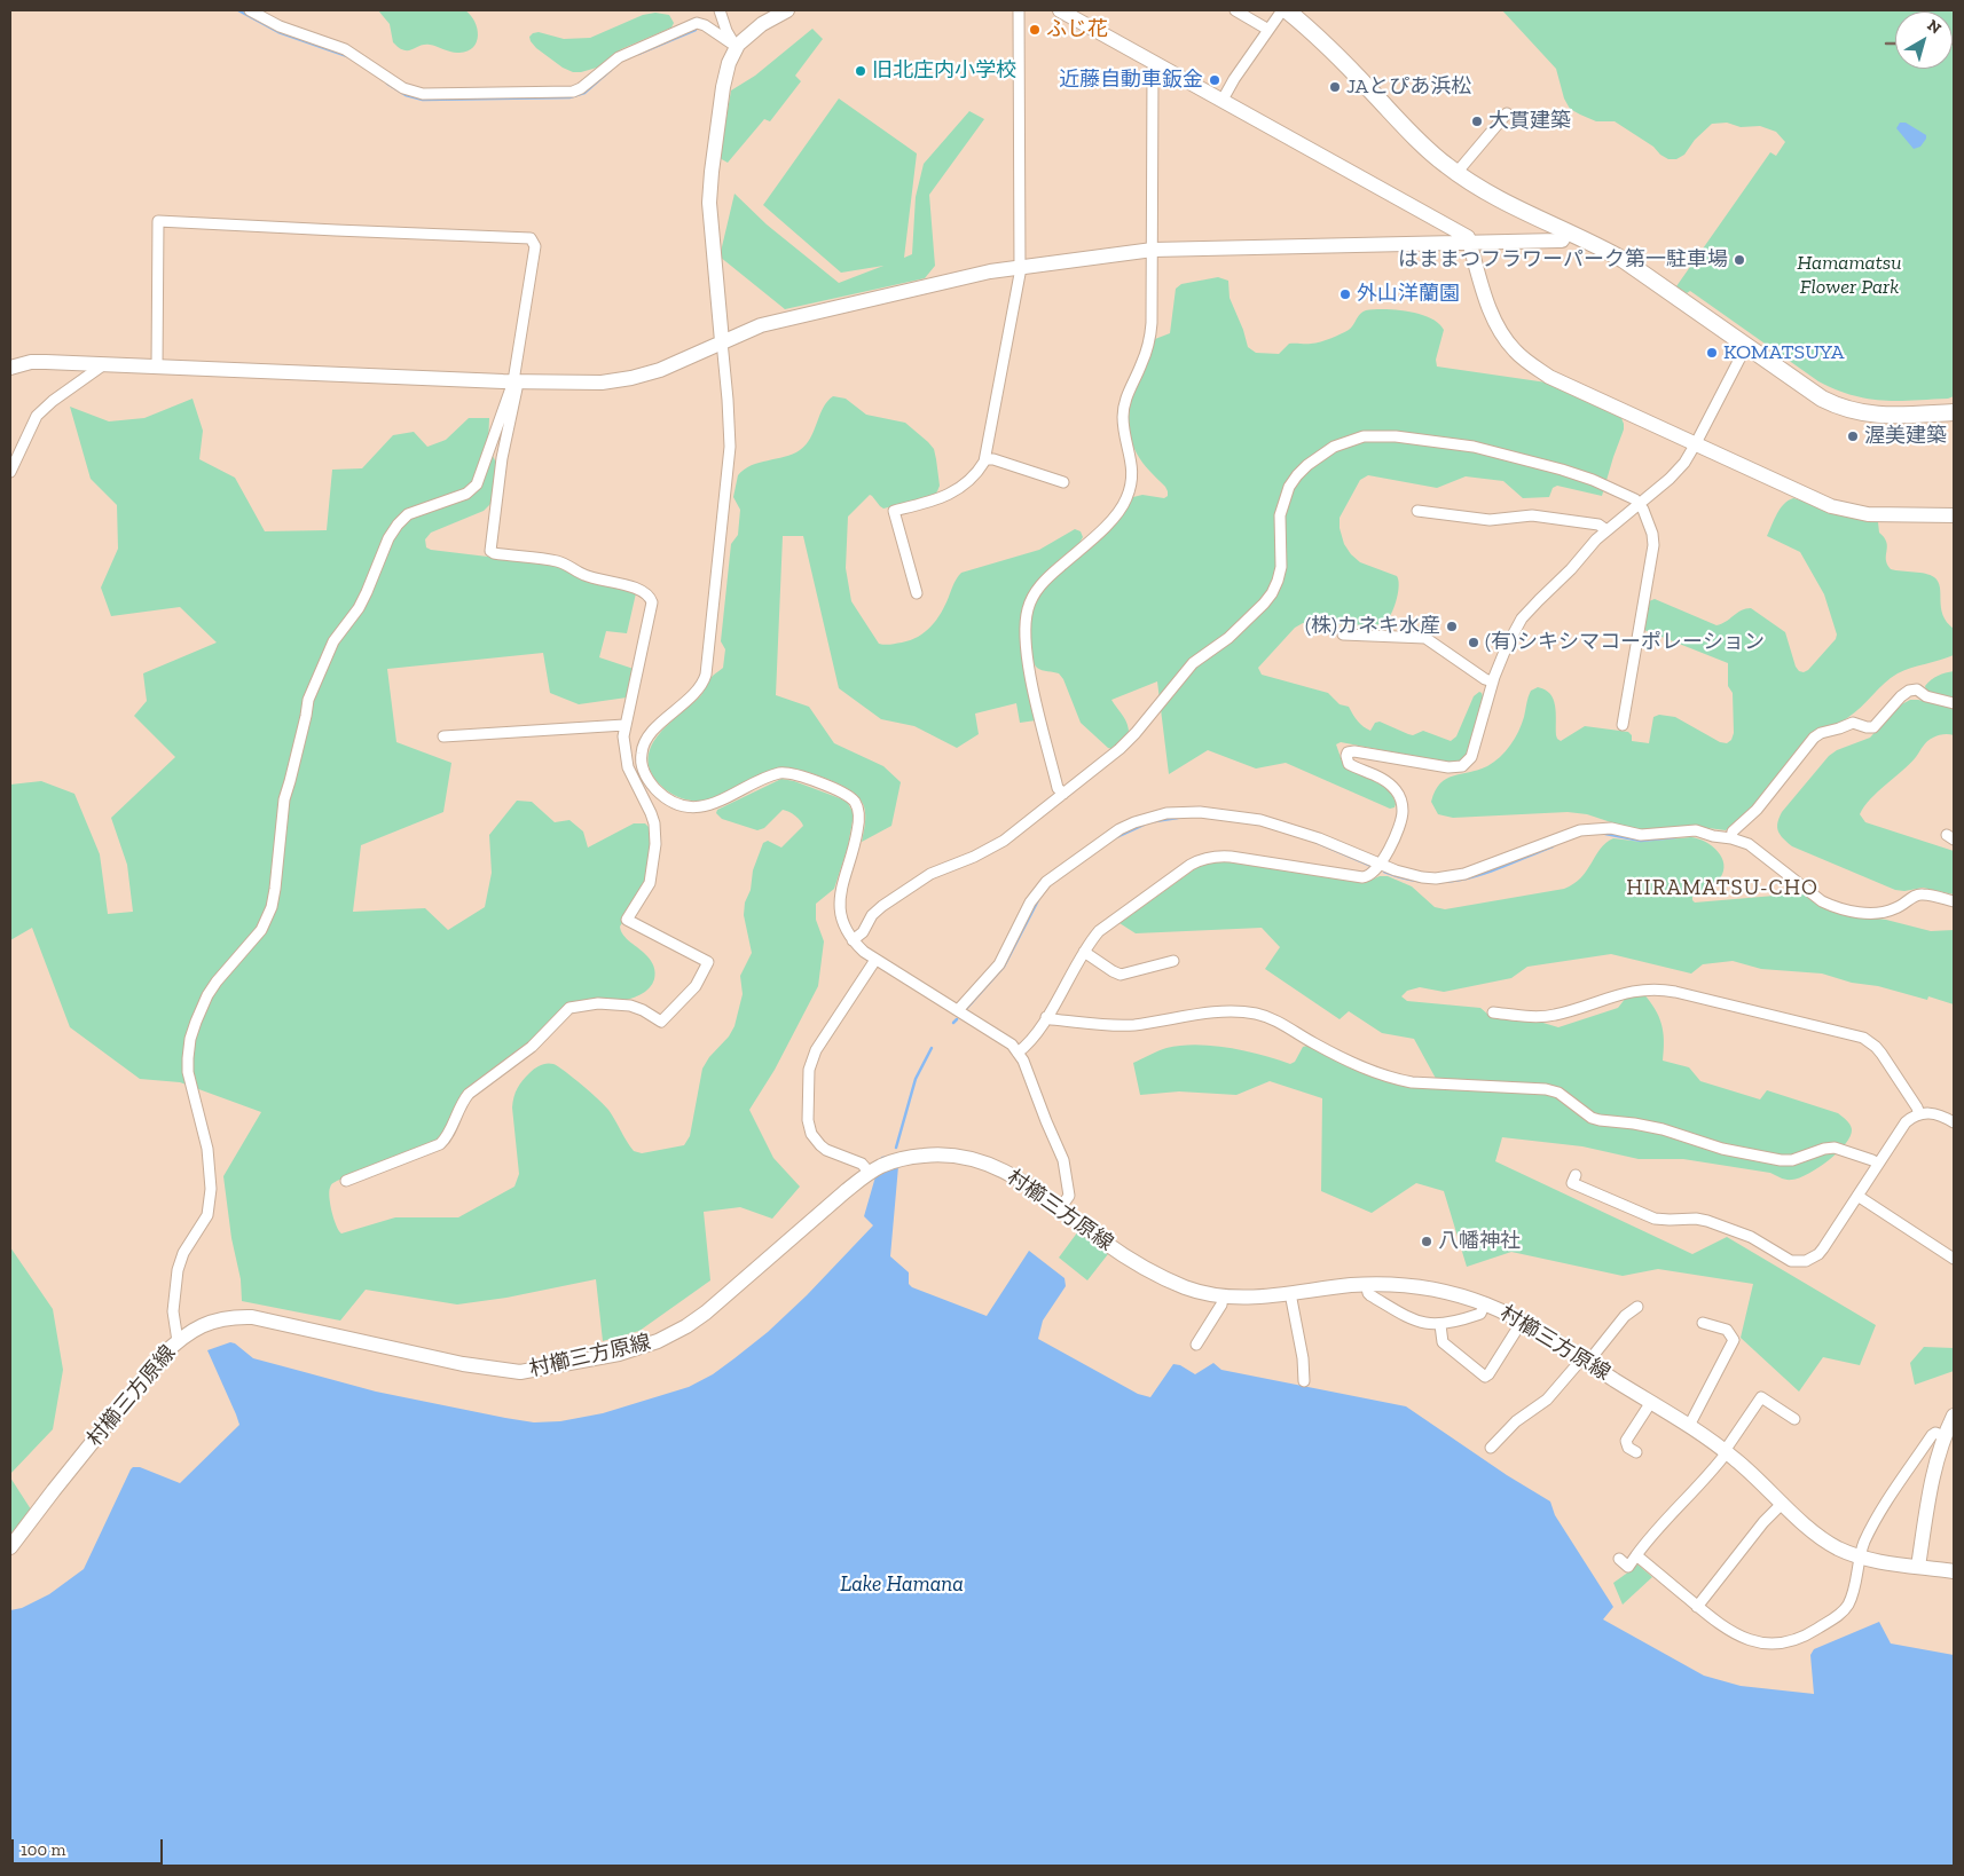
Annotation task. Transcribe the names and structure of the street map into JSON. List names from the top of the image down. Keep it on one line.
{"streets":{"street":["村櫛三方原線"]},"districts":["HIRAMATSU-CHO"],"water":["Lake Hamana"],"parks":["Hamamatsu Flower Park"],"places":["ふじ花","旧北庄内小学校","近藤自動車鈑金","JAとぴあ浜松","大貫建築","はままつフラワーパーク第一駐車場","外山洋蘭園","KOMATSUYA","渥美建築","(株)カネキ水産","(有)シキシマコーポレーション","八幡神社"],"scale_bar":"100 m","north":"top right"}
